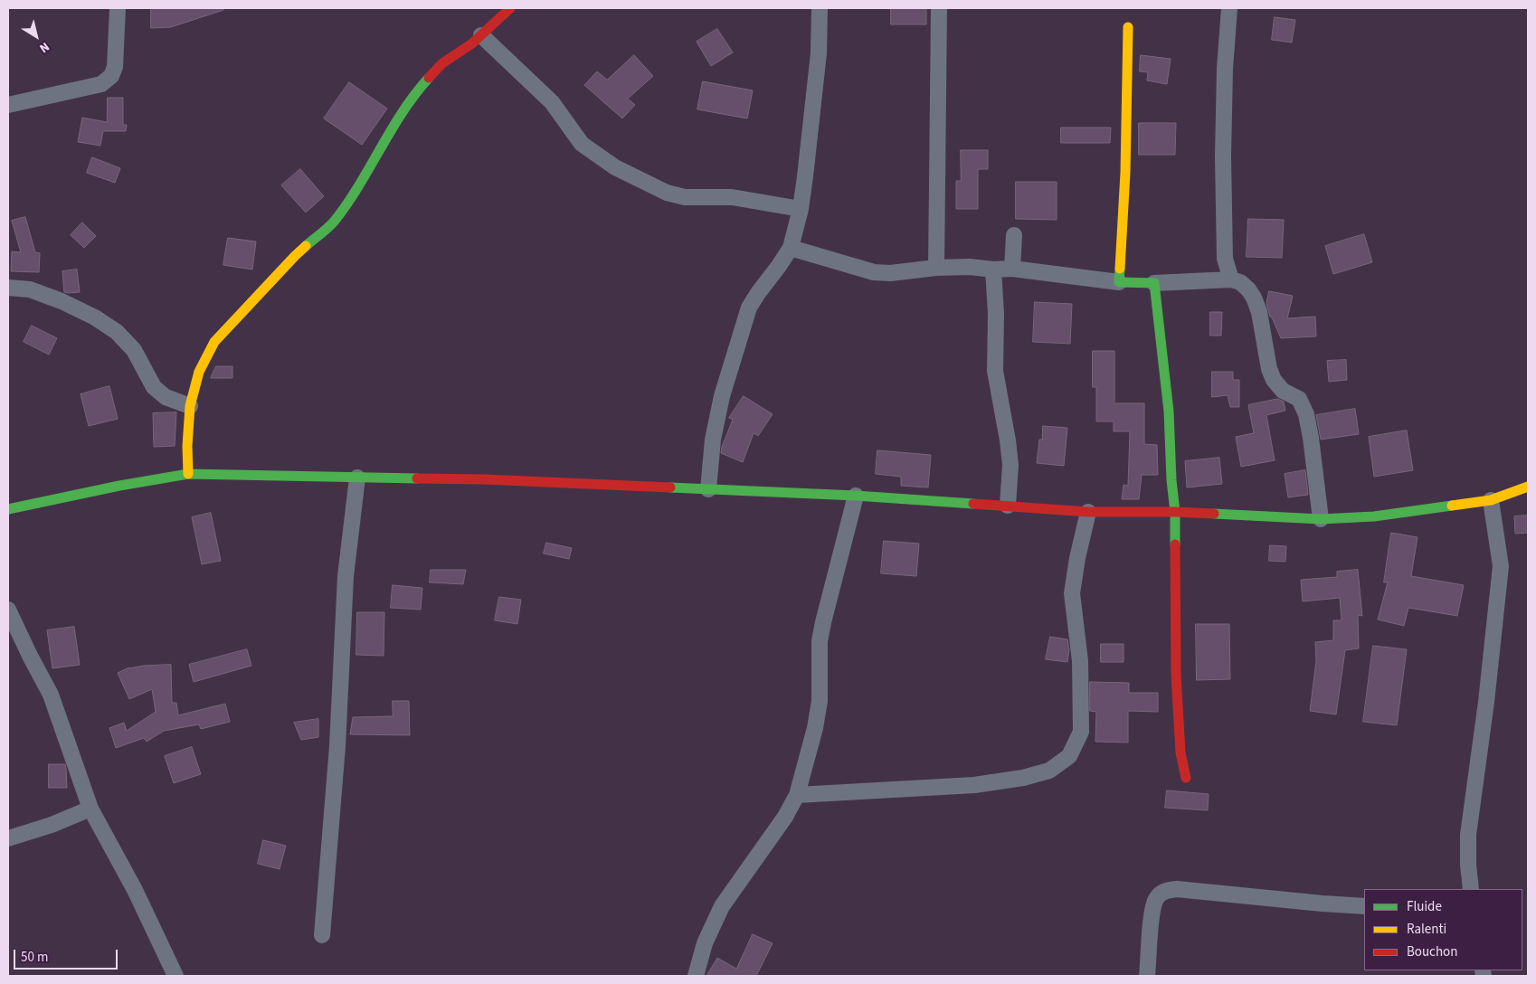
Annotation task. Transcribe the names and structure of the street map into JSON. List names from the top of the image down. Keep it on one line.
{"legend":["Fluide","Ralenti","Bouchon"],"scale_bar":"50 m","north":"bottom right"}
